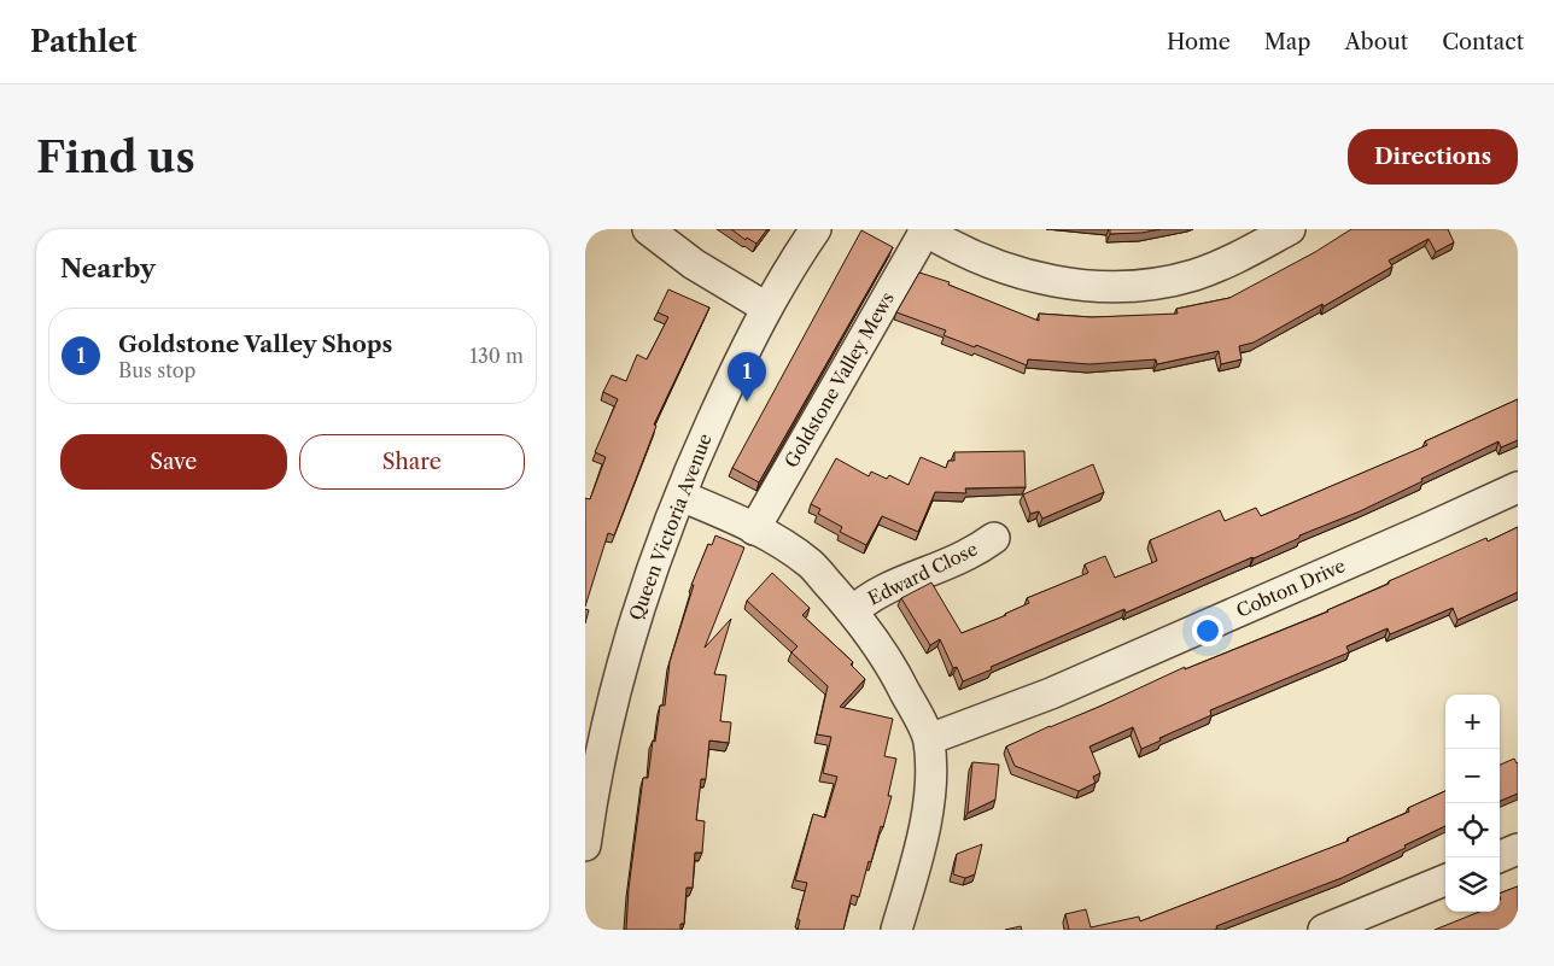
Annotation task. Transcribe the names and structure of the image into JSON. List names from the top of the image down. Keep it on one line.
{"streets":{"street":["Goldstone Valley Mews","Queen Victoria Avenue","Edward Close","Cobton Drive"]},"page":{"header":"Pathlet","nav":["Home","Map","About","Contact"],"buttons":["Directions",["Save","Share"]],"title":"Find us","heading":"Nearby","list":[{"mark":"1","name":"Goldstone Valley Shops","note":"Bus stop","value":"130 m"}],"pins":"1","map_buttons":["+","−"]}}
